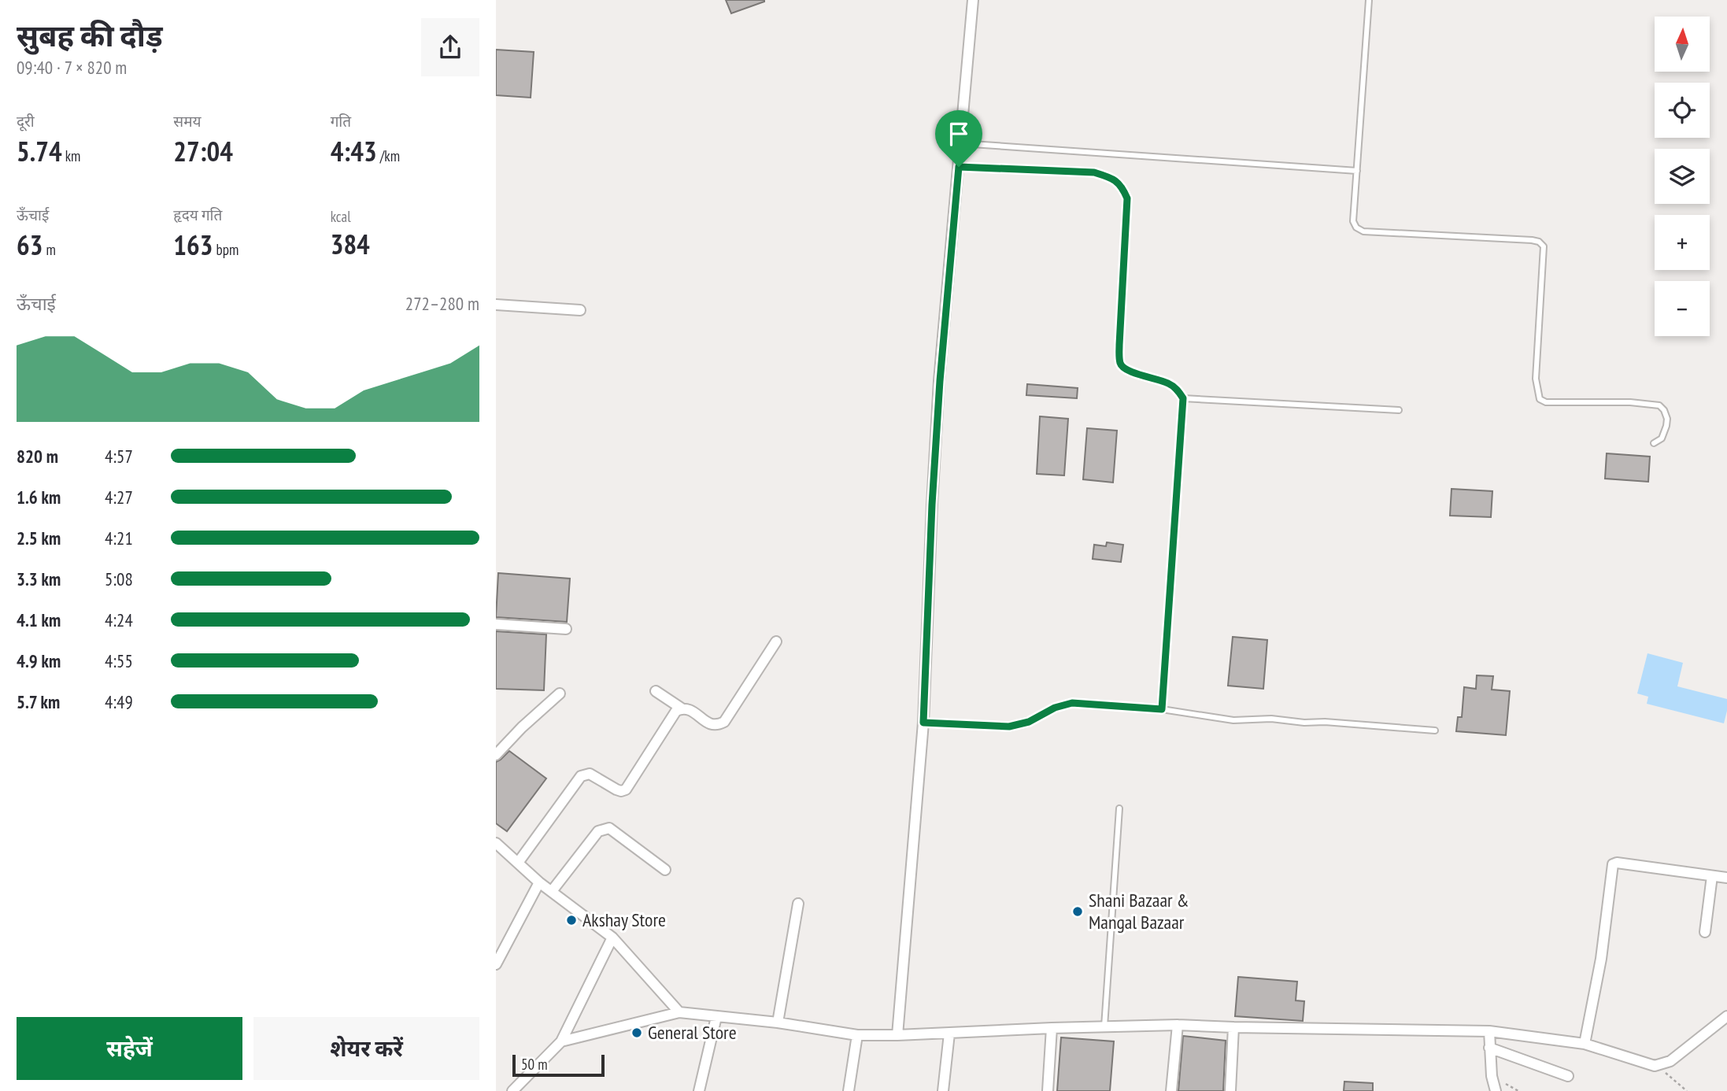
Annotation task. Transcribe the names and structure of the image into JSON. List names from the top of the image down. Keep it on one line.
{"places":["Shani Bazaar & Mangal Bazaar","Akshay Store","General Store"],"scale_bar":"50 m","north":"top","page":{"heading":["सुबह की दौड़","09:40 · 7 × 820 m"],"map_buttons":["+","−"],"stats":[["दूरी","5.74 km"],["समय","27:04"],["गति","4:43 /km"],["ऊँचाई","63 m"],["हृदय गति","163 bpm"],["kcal","384"]],"chart":["ऊँचाई","272–280 m"],"list":[{"name":"820 m","note":"4:57"},{"name":"1.6 km","note":"4:27"},{"name":"2.5 km","note":"4:21"},{"name":"3.3 km","note":"5:08"},{"name":"4.1 km","note":"4:24"},{"name":"4.9 km","note":"4:55"},{"name":"5.7 km","note":"4:49"}],"buttons":["सहेजें","शेयर करें"],"scale":"50 m"}}
